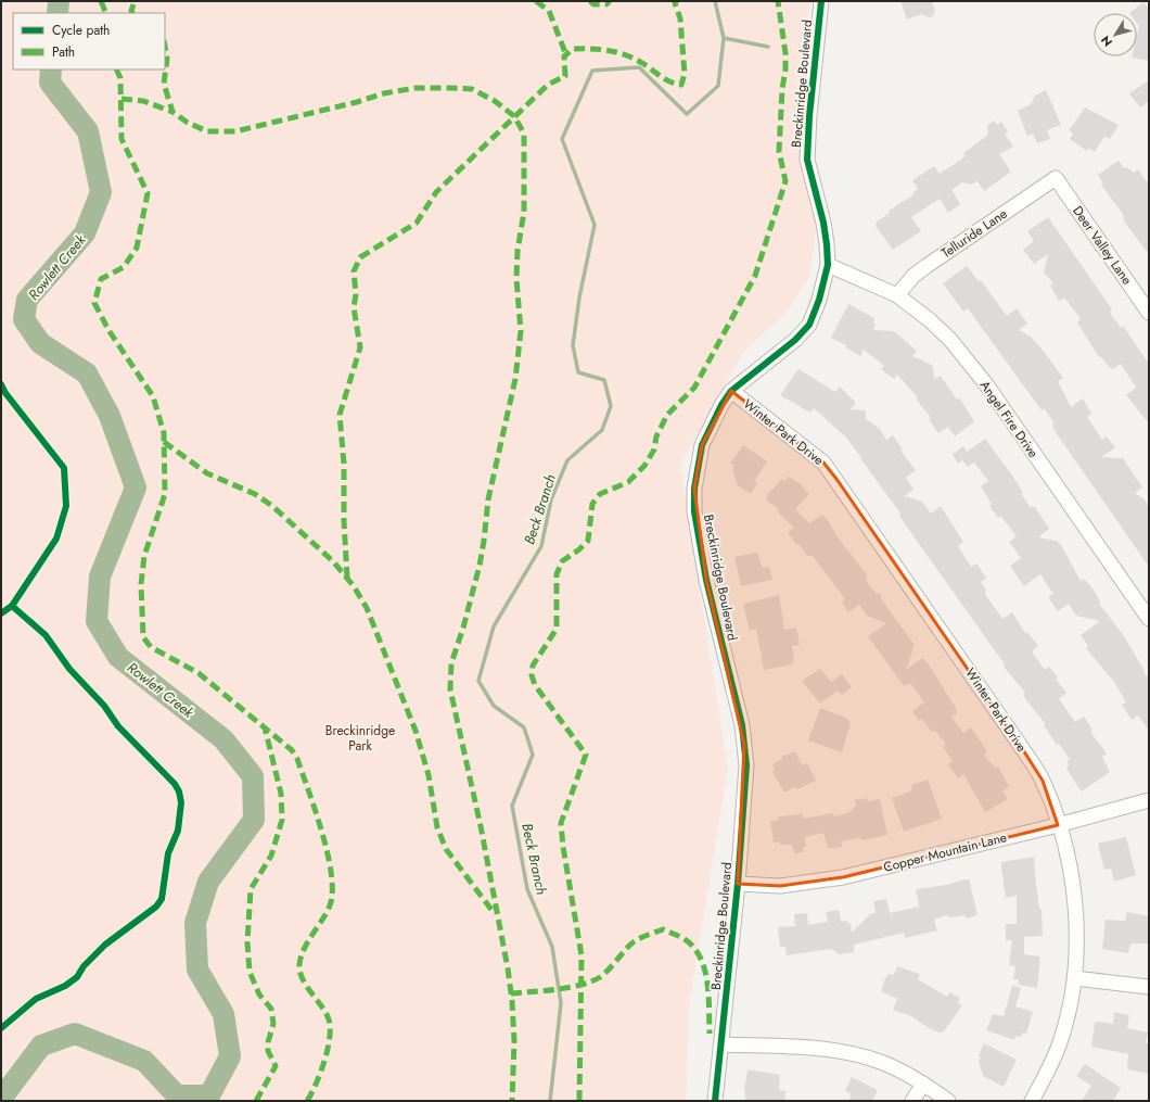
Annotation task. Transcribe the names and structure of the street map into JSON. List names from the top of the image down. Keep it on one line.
{"streets":{"street":["Breckinridge Boulevard","Telluride Lane","Deer Valley Lane","Angel Fire Drive","Winter Park Drive","Copper Mountain Lane"]},"crossings":[["Breckinridge Boulevard","Angel Fire Drive"],["Breckinridge Boulevard","Winter Park Drive"],["Breckinridge Boulevard","Copper Mountain Lane"],["Telluride Lane","Deer Valley Lane"],["Telluride Lane","Angel Fire Drive"],["Winter Park Drive","Copper Mountain Lane"]],"water":["Rowlett Creek","Beck Branch"],"parks":["Breckinridge Park"],"legend":["Cycle path","Path"],"north":"bottom left"}
